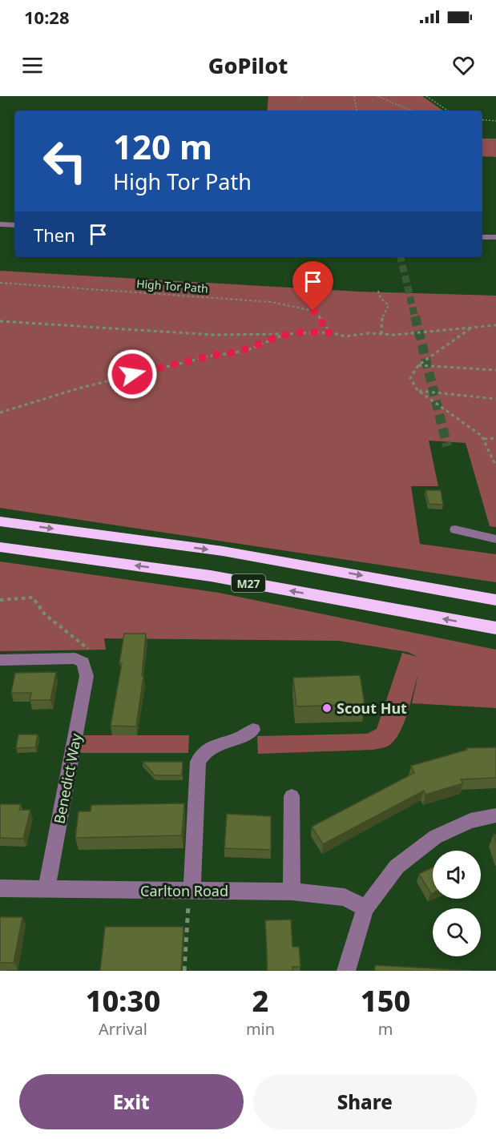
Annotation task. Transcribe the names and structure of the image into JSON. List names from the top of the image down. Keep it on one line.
{"streets":{"highway":["M27"],"street":["Benedict Way","Carlton Road"],"path":["High Tor Path"]},"crossings":[["Benedict Way","Carlton Road"]],"places":["Scout Hut"],"page":{"status":"10:28","header":"GoPilot","turn":["120 m","High Tor Path"],"then":"Then","eta":["10:30","Arrival","2","min","150","m"],"buttons":["Exit","Share"]}}
